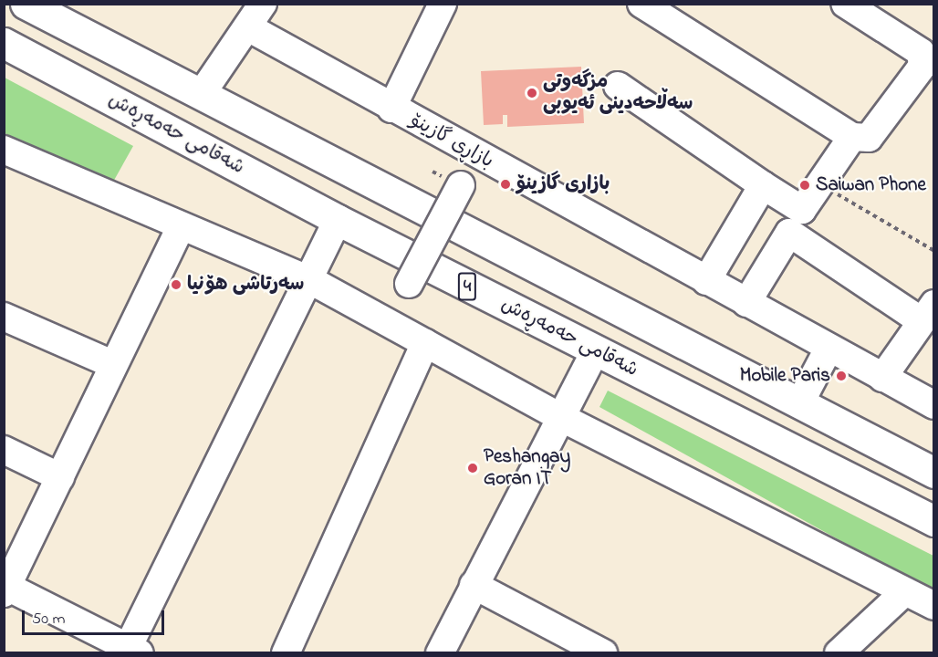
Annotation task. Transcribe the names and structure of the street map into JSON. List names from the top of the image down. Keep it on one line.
{"streets":{"highway":["شەقامی حەمەڕەش","4"],"street":["بازاڕی گازینۆ"]},"places":["مزگەوتی سەڵاحەدینی ئەیوبی","بازاری گازینۆ","Saiwan Phone","سەرتاشی هۆنیا","Mobile Paris","Peshangay Goran IT"],"scale_bar":"50 m"}
